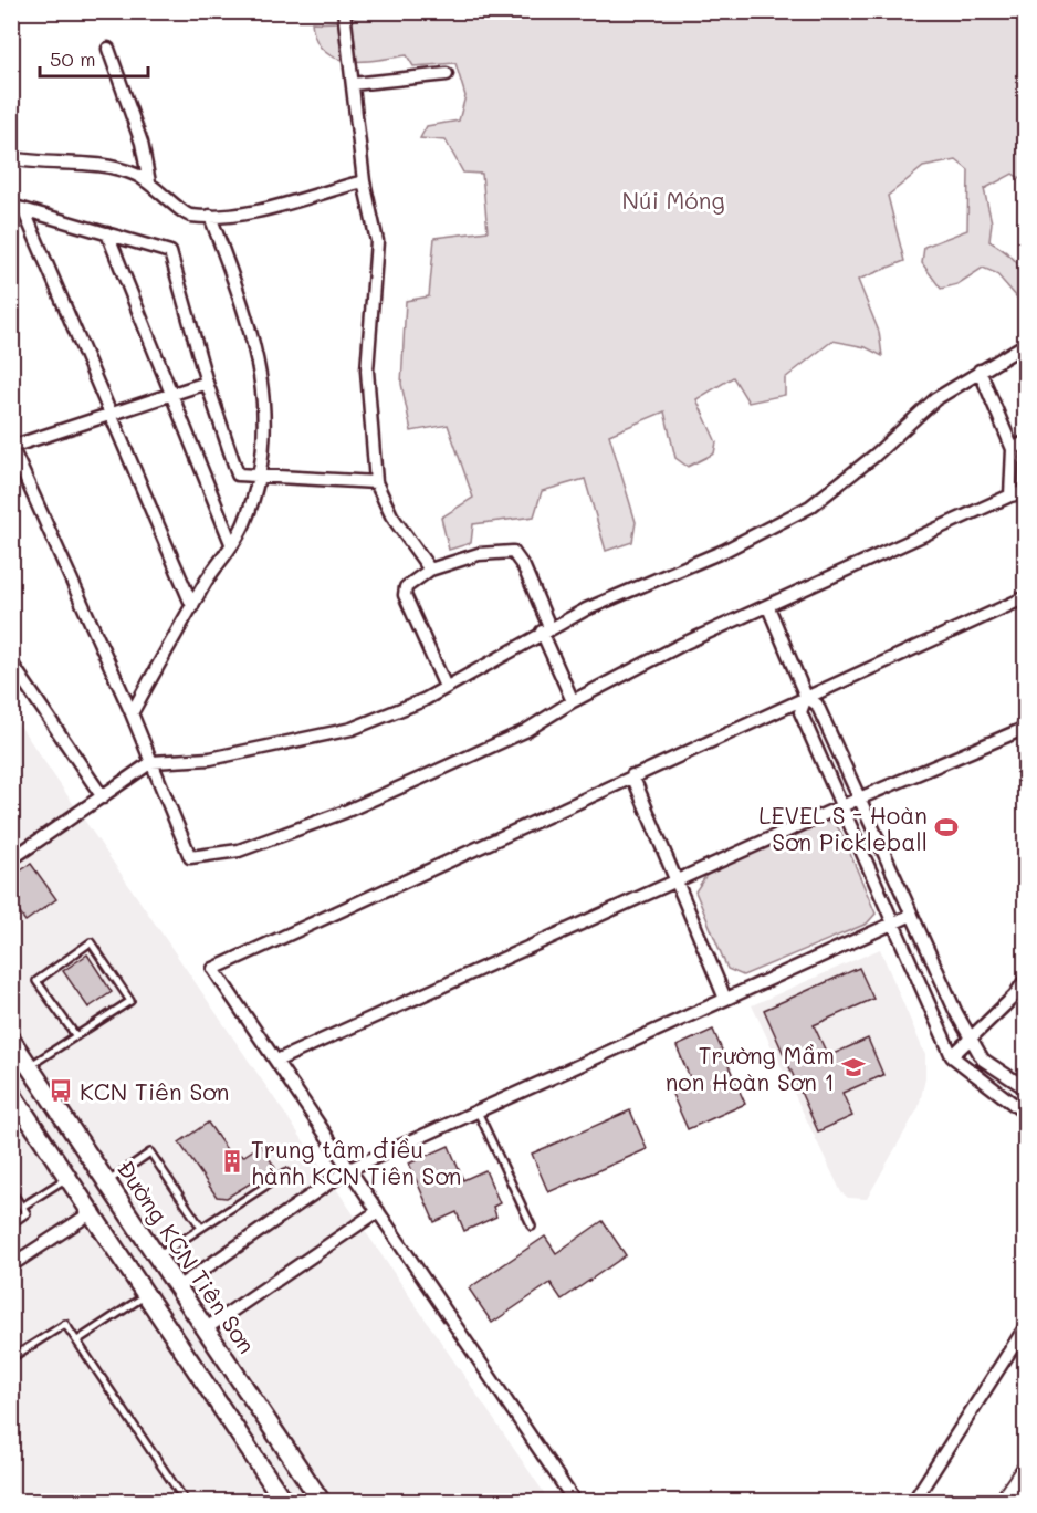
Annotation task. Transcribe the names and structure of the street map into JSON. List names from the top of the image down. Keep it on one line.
{"streets":{"main road":["Đường KCN Tiên Sơn"]},"parks":["Núi Móng"],"places":{"sports":["LEVEL S - Hoàn Sơn Pickleball"],"school or university":["Trường Mầm non Hoàn Sơn 1"],"bus stop":["KCN Tiên Sơn"],"building":["Trung tâm điều hành KCN Tiên Sơn"]},"scale_bar":"50 m"}
